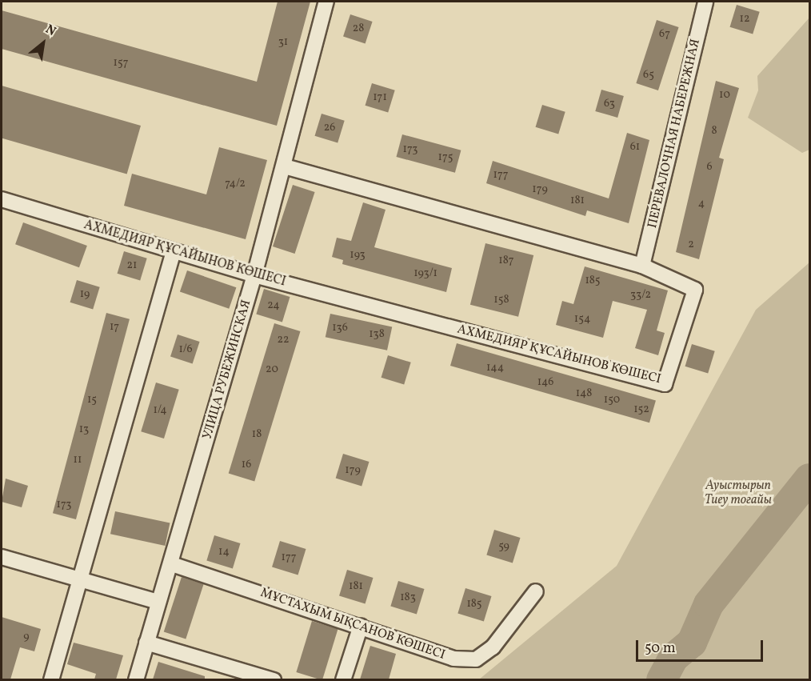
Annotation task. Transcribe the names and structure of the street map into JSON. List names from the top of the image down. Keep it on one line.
{"streets":{"street":["ПЕРЕВАЛОЧНАЯ НАБЕРЕЖНАЯ","АХМЕДИЯР ҚҰСАЙЫНОВ КӨШЕСІ","УЛИЦА РУБЕЖИНСКАЯ","МҰСТАХЫМ ЫҚСАНОВ КӨШЕСІ"]},"crossings":[["ПЕРЕВАЛОЧНАЯ НАБЕРЕЖНАЯ","АХМЕДИЯР ҚҰСАЙЫНОВ КӨШЕСІ"],["АХМЕДИЯР ҚҰСАЙЫНОВ КӨШЕСІ","УЛИЦА РУБЕЖИНСКАЯ"],["УЛИЦА РУБЕЖИНСКАЯ","МҰСТАХЫМ ЫҚСАНОВ КӨШЕСІ"]],"parks":["Ауыстырып Тиеу тоғайы"],"house_numbers":["12","28","67","31","157","65","10","171","63","26","8","61","173","175","6","177","74/2","179","181","4","2","193","187","21","193/1","185","19","33/2","158","24","154","17","136","138","22","1/6","144","20","146","148","15","150","152","1/4","13","18","11","16","179","173","59","14","177","181","183","185","9"],"scale_bar":"50 m","north":"top right"}
